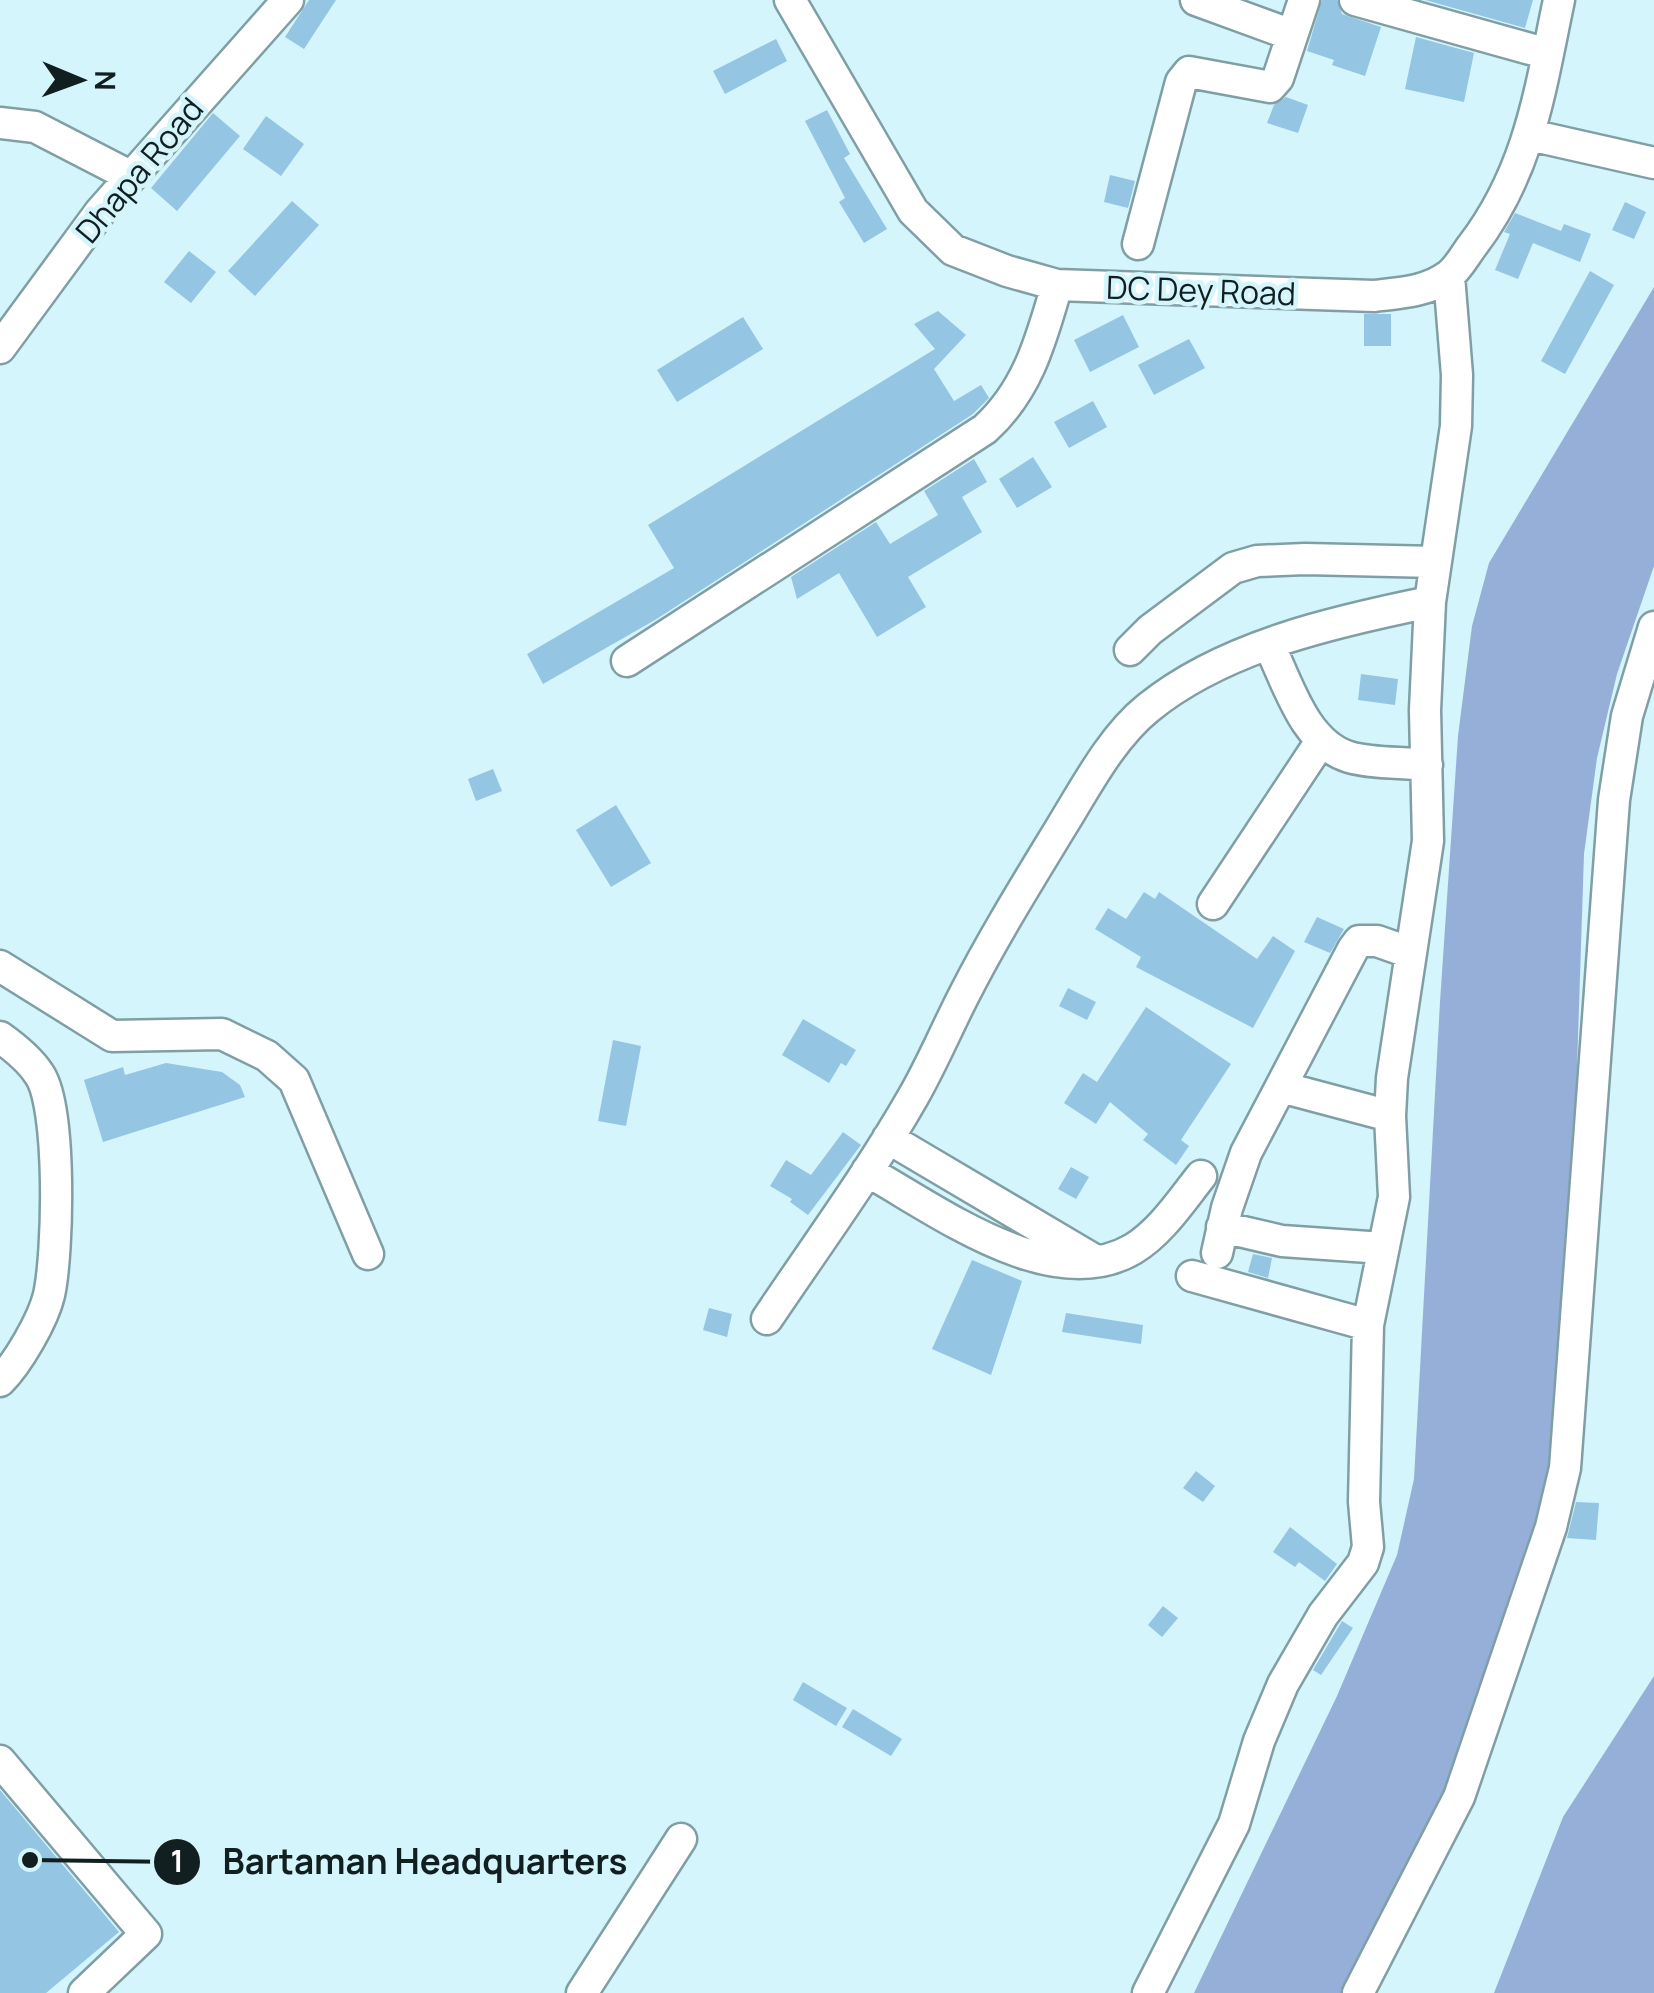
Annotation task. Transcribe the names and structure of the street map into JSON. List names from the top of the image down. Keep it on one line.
{"streets":{"street":["Dhapa Road","DC Dey Road"]},"places":["Bartaman Headquarters"],"north":"right"}
